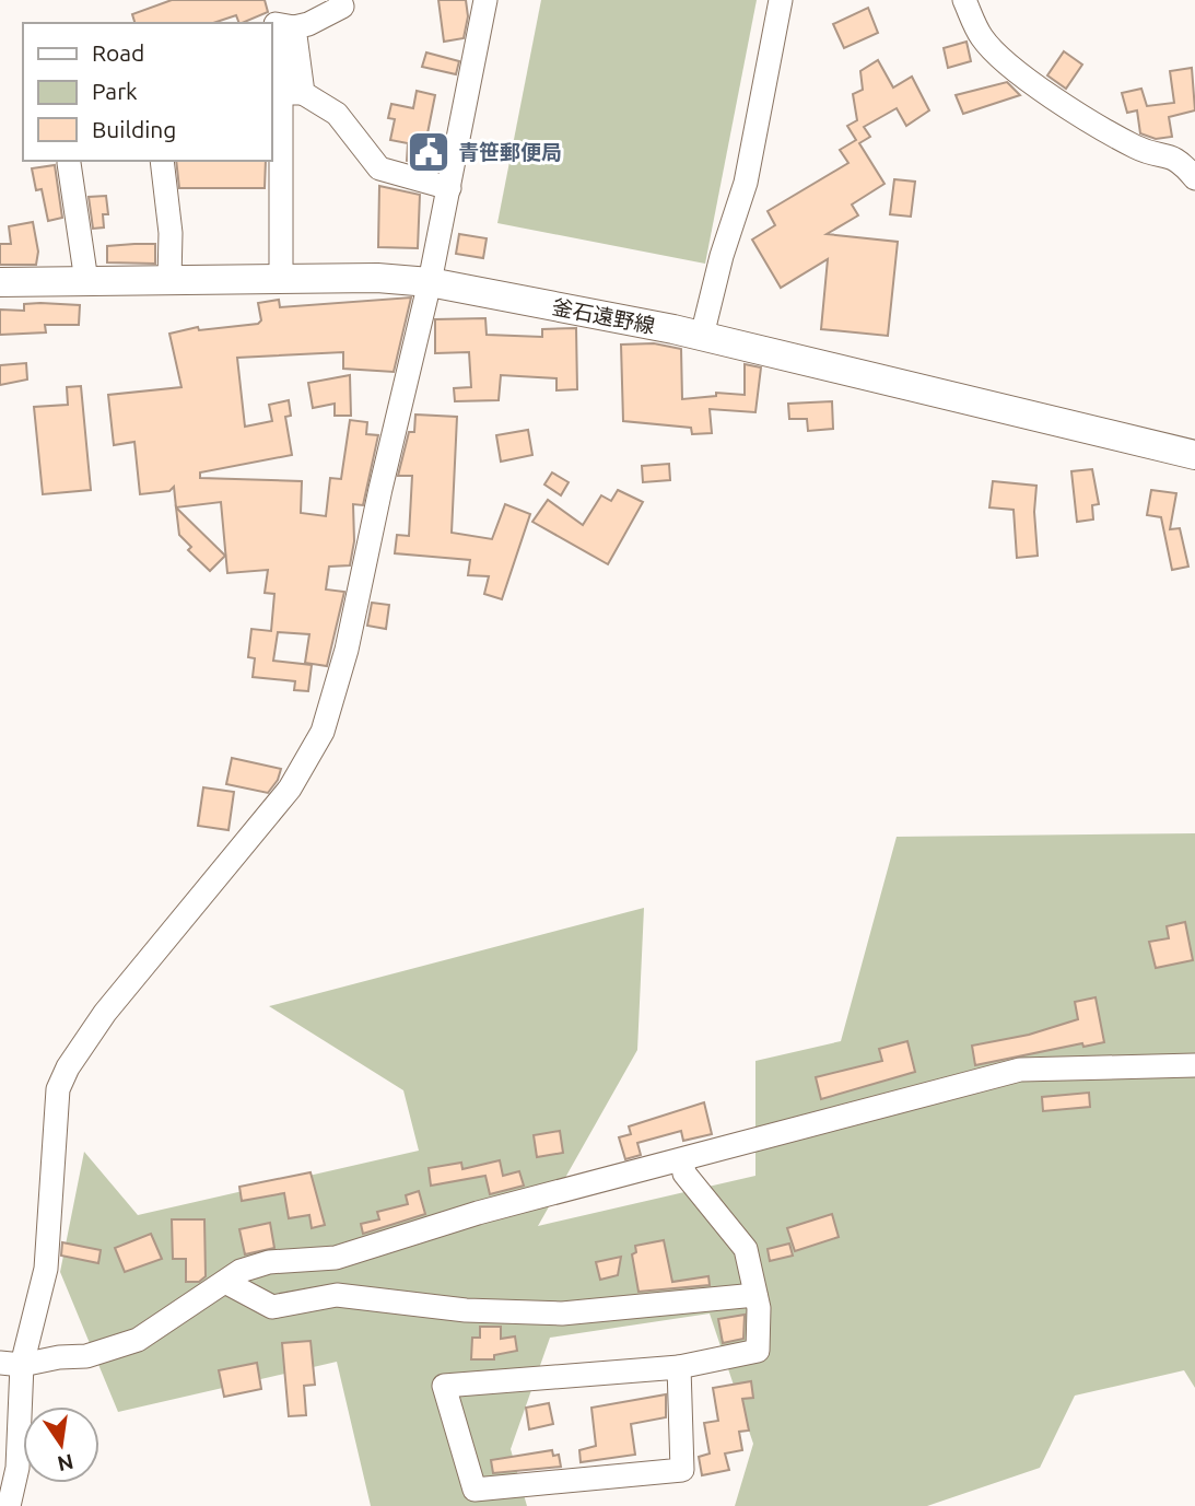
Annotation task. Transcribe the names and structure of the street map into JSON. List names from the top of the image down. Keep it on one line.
{"streets":{"main road":["釜石遠野線"]},"places":{"public building":["青笹郵便局"]},"legend":["Road","Park","Building"],"north":"bottom"}
